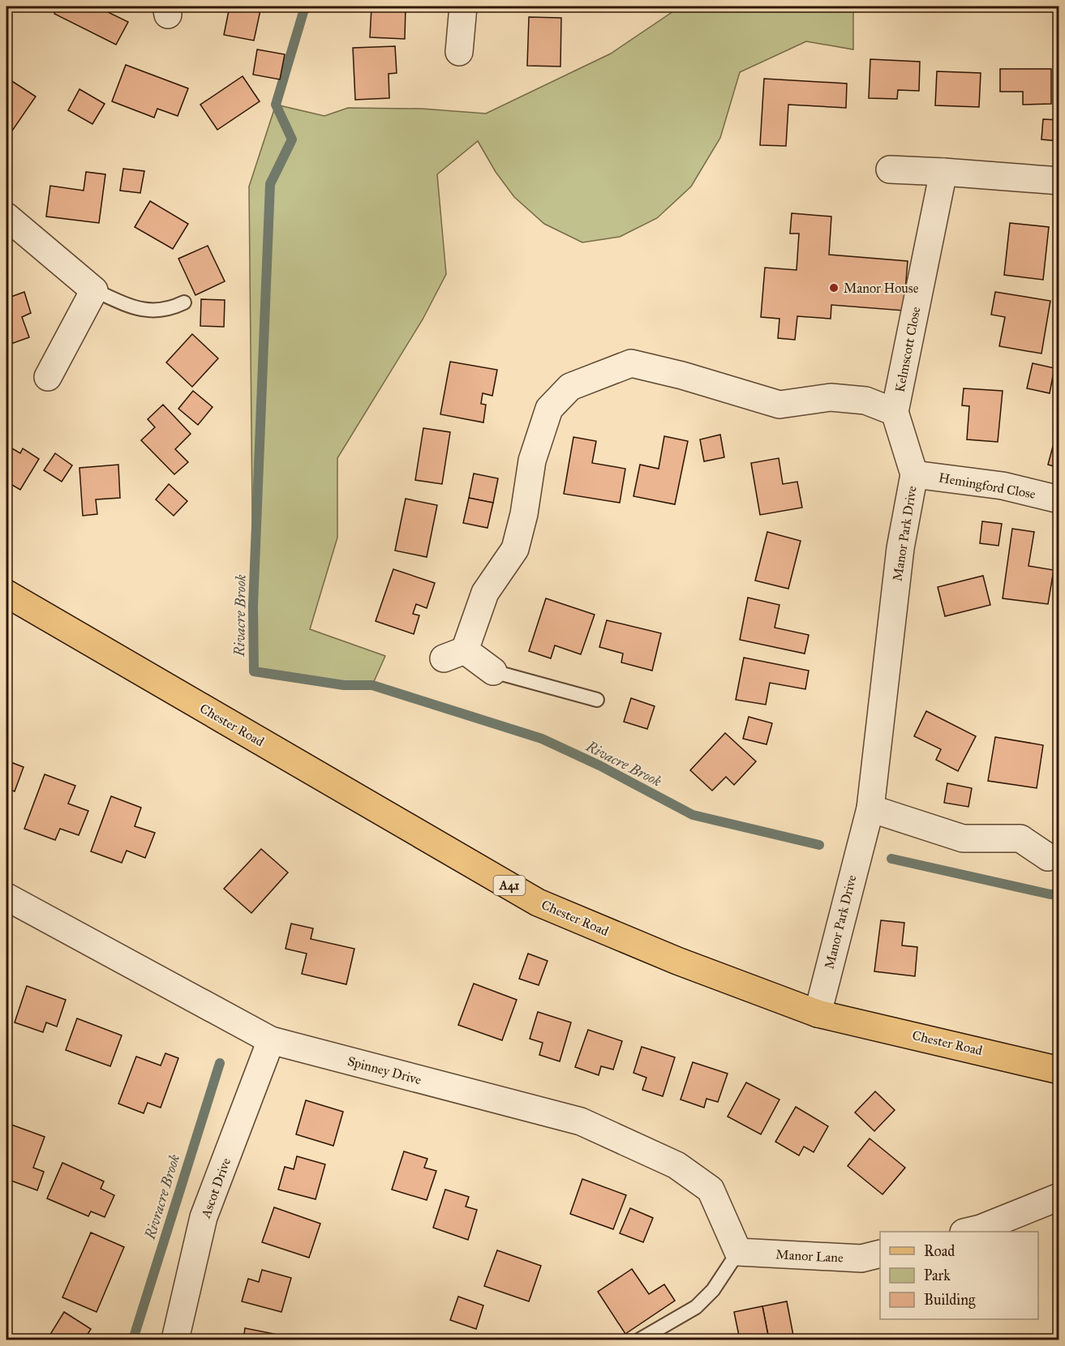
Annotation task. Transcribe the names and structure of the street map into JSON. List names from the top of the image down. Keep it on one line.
{"streets":{"main road":["Chester Road","A41"],"street":["Kelmscott Close","Hemingford Close","Manor Park Drive","Spinney Drive","Ascot Drive","Manor Lane"]},"crossings":[["Kelmscott Close","Manor Park Drive"],["Hemingford Close","Manor Park Drive"],["Manor Park Drive","Chester Road"],["Spinney Drive","Ascot Drive"],["Spinney Drive","Manor Lane"]],"water":["Rivacre Brook","Rivracre Brook"],"places":["Manor House"],"legend":["Road","Park","Building"]}
